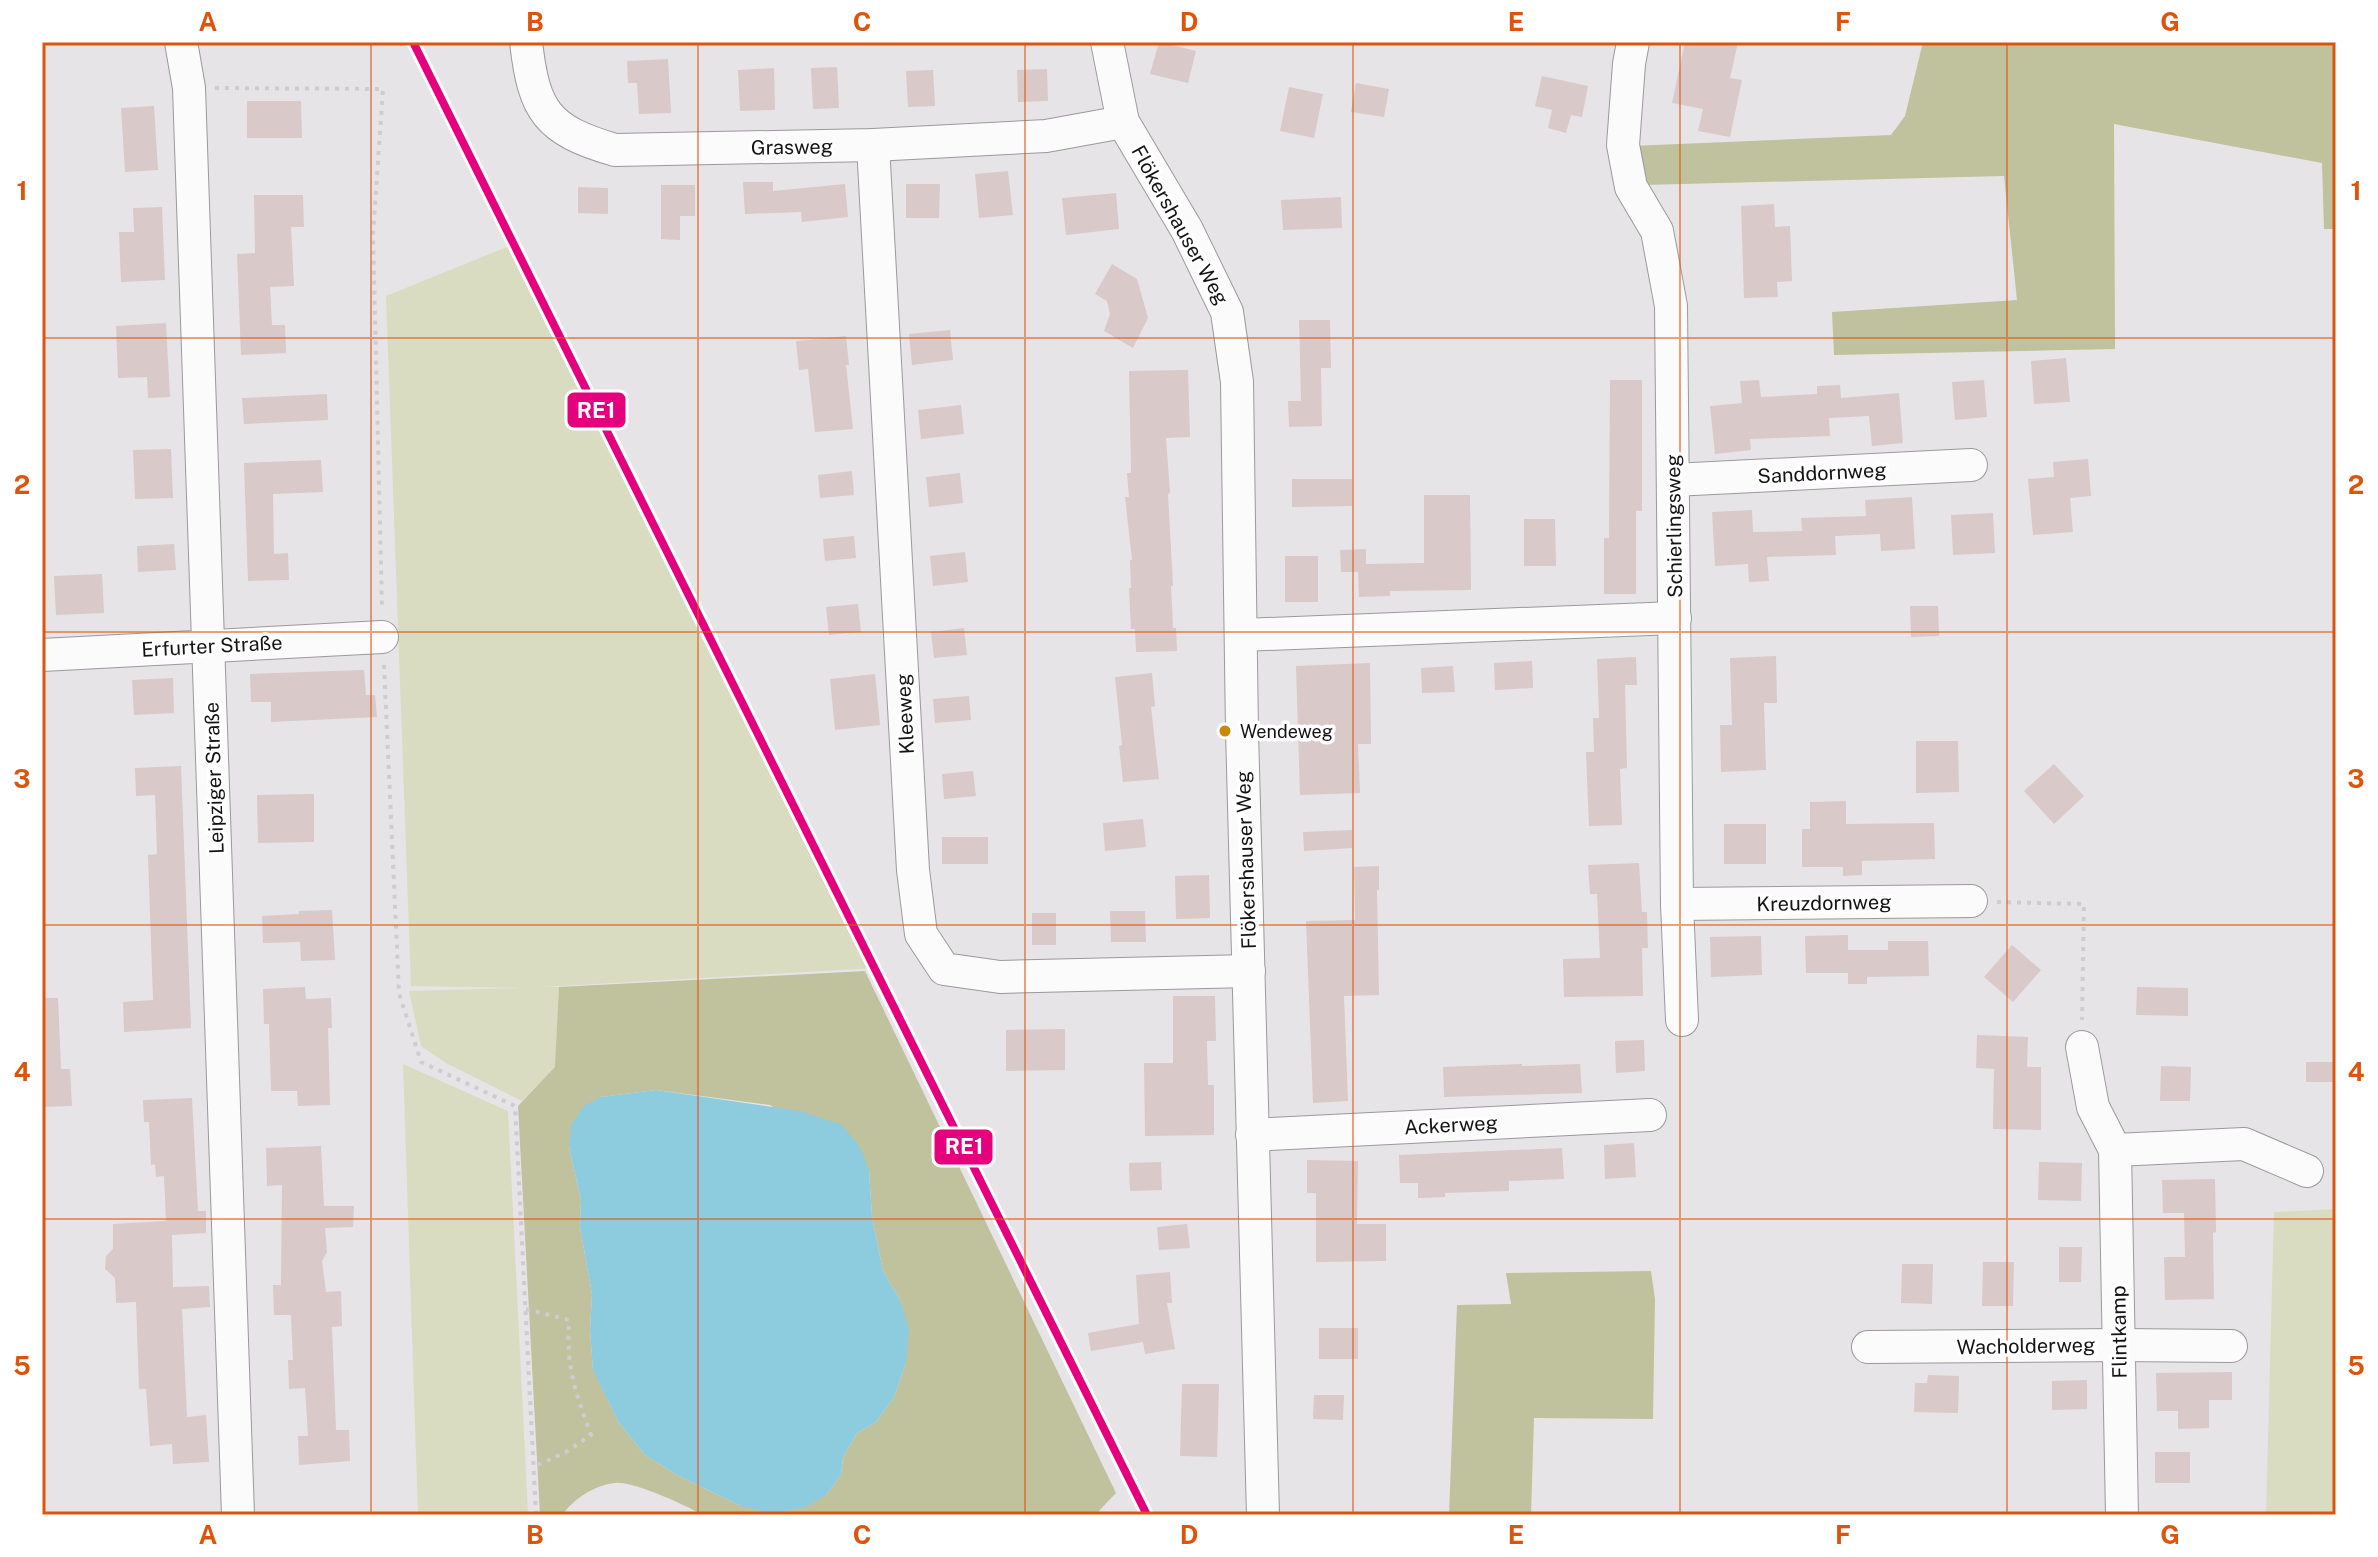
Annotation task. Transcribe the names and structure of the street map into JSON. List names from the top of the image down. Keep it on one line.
{"streets":{"street":["Grasweg","Flökershauser Weg","Sanddornweg","Schierlingsweg","Erfurter Straße","Kleeweg","Leipziger Straße","Kreuzdornweg","Ackerweg","Flintkamp","Wacholderweg"]},"crossings":[["Grasweg","Flökershauser Weg"],["Grasweg","Kleeweg"],["Flökershauser Weg","Kleeweg"],["Flökershauser Weg","Ackerweg"],["Sanddornweg","Schierlingsweg"],["Schierlingsweg","Kreuzdornweg"],["Erfurter Straße","Leipziger Straße"],["Flintkamp","Wacholderweg"]],"places":["Wendeweg"],"lines":["transit line RE1"],"grid":{"columns":["A","B","C","D","E","F","G"],"rows":["1","2","3","4","5"]}}
